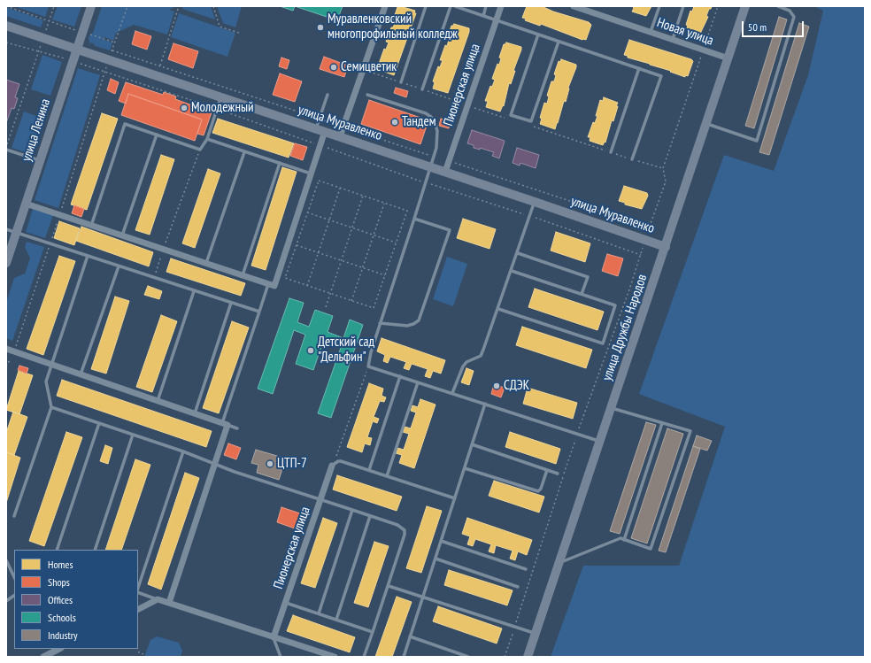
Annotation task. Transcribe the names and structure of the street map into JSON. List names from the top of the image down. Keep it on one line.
{"streets":{"street":["Новая улица","Пионерская улица","улица Муравленко","улица Ленина","улица Дружбы Народов"]},"crossings":[["Новая улица","улица Дружбы Народов"],["Пионерская улица","улица Муравленко"],["улица Муравленко","улица Ленина"],["улица Муравленко","улица Дружбы Народов"]],"places":["Муравленковский многопрофильный колледж","Семицветик","Молодежный","Тандем","Детский сад \"Дельфин\"","СДЭК","ЦТП-7"],"legend":["Homes","Shops","Offices","Schools","Industry"],"scale_bar":"50 m"}
